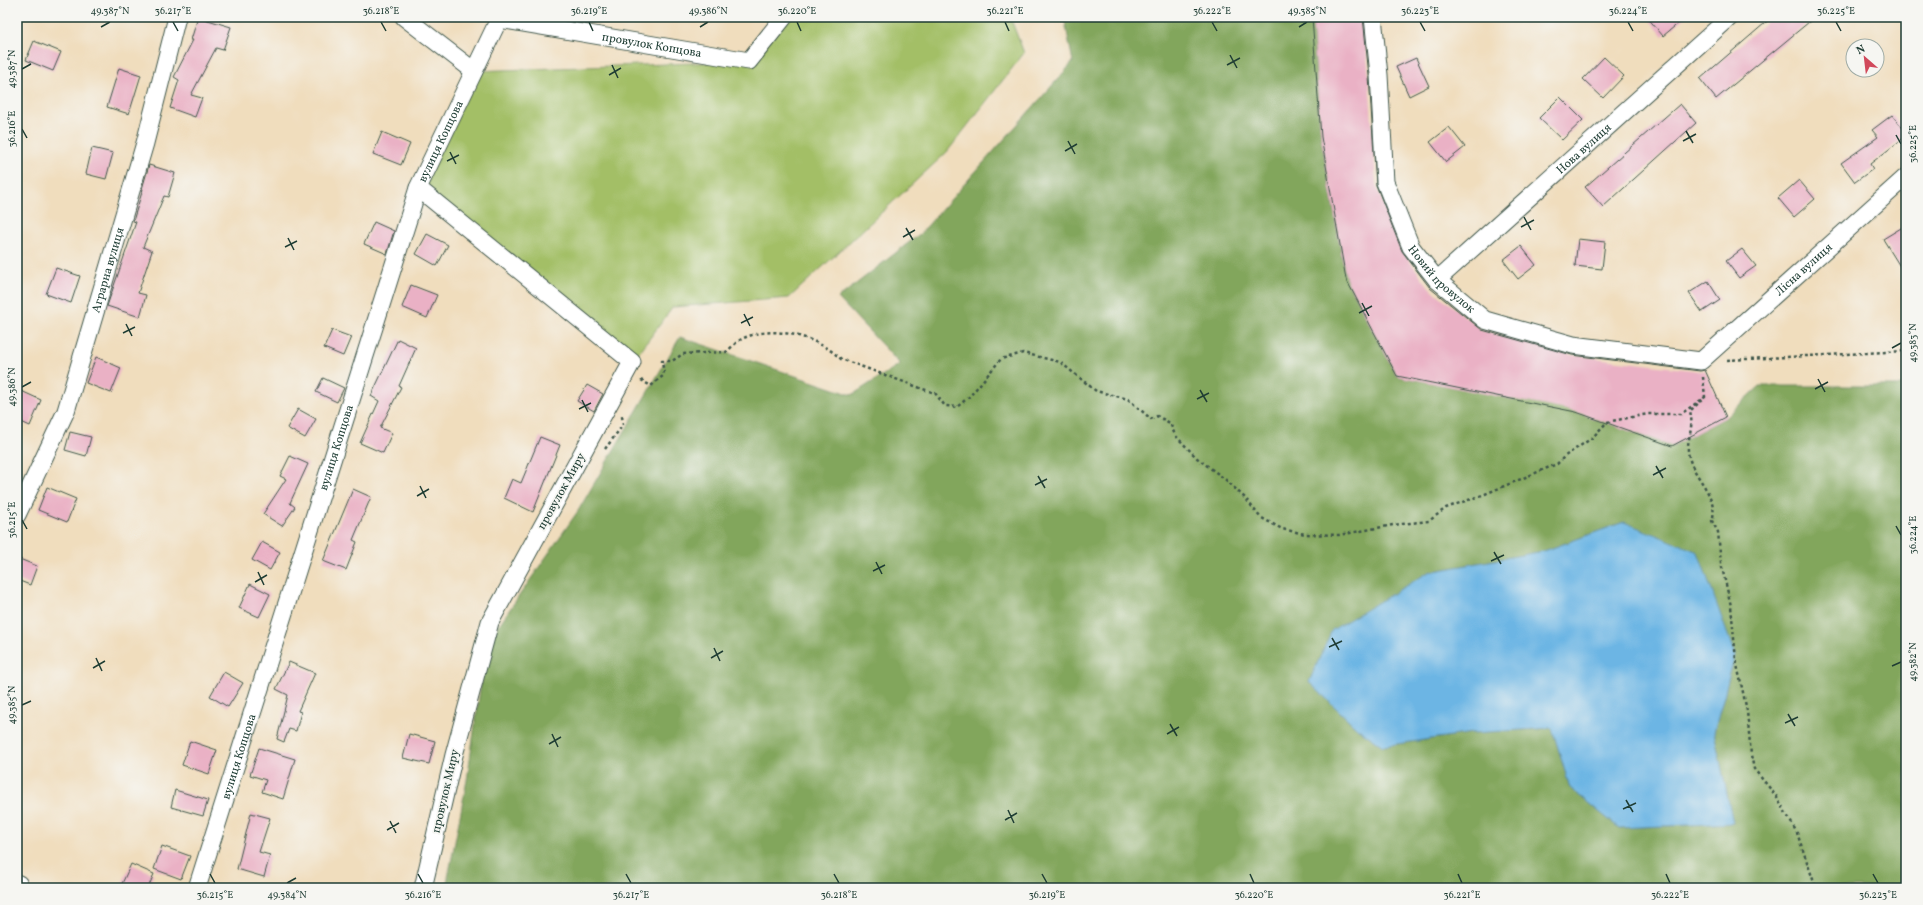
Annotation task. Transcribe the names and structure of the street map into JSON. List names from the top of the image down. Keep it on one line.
{"streets":{"street":["провулок Копцова","вулиця Копцова","Нова вулиця","Лісна вулиця","Аграрна вулиця","Новий провулок","провулок Миру"]},"crossings":[["провулок Копцова","вулиця Копцова"],["вулиця Копцова","провулок Миру"],["Нова вулиця","Новий провулок"],["Лісна вулиця","Новий провулок"]],"north":"top left","coordinates":["49.387°N","36.217°E","36.218°E","36.219°E","49.386°N","36.220°E","36.221°E","36.222°E","49.385°N","36.223°E","36.224°E","36.225°E","36.216°E","49.383°N","36.215°E","49.382°N","49.384°N"]}
